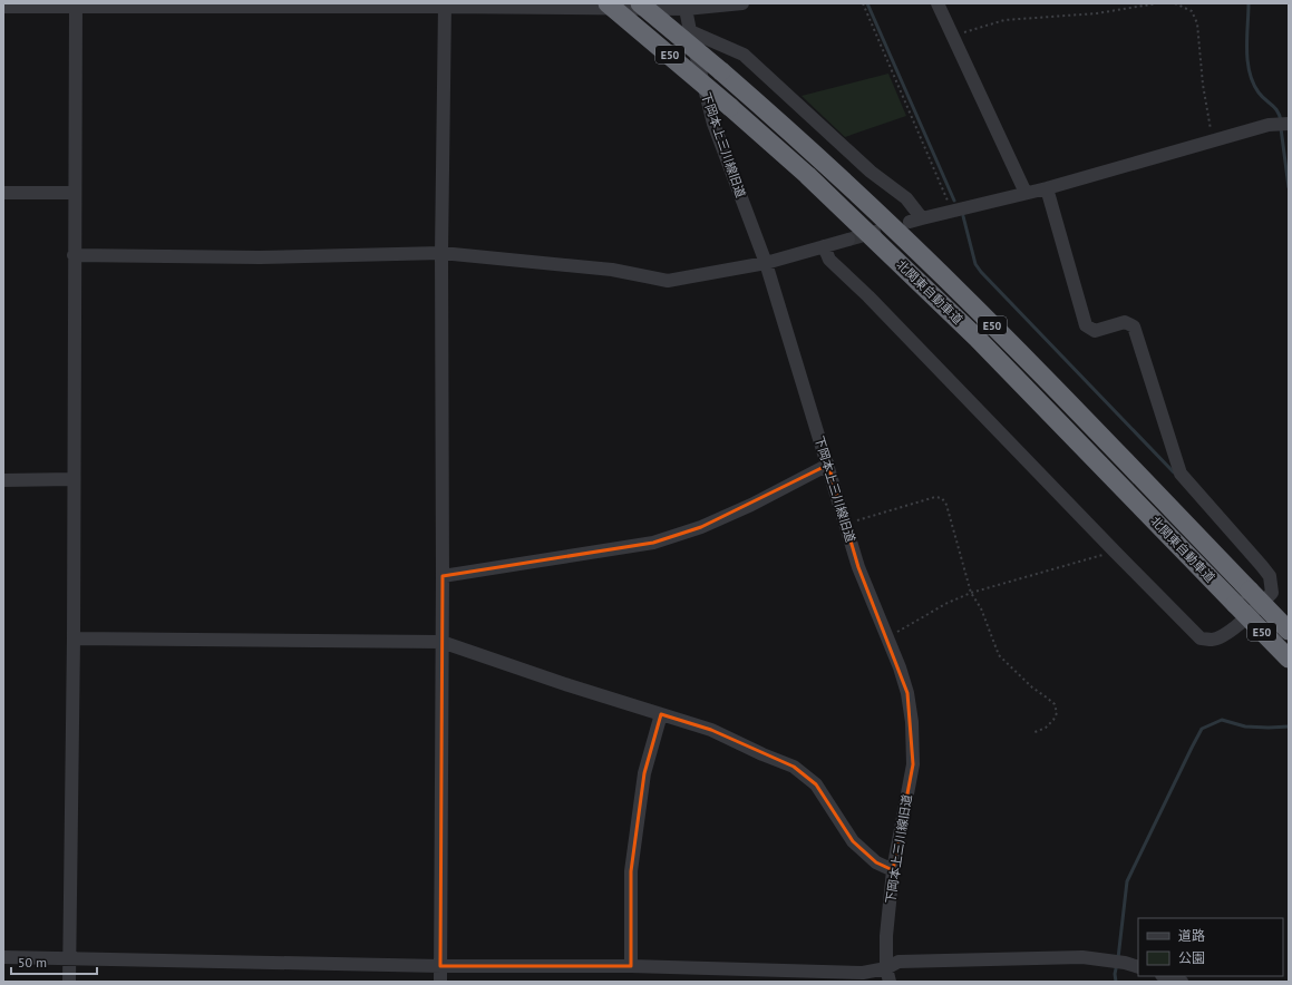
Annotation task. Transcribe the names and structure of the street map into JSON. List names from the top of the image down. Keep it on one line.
{"streets":{"highway":["E50","北関東自動車道"],"street":["下岡本上三川線旧道"]},"legend":["道路","公園"],"scale_bar":"50 m"}
